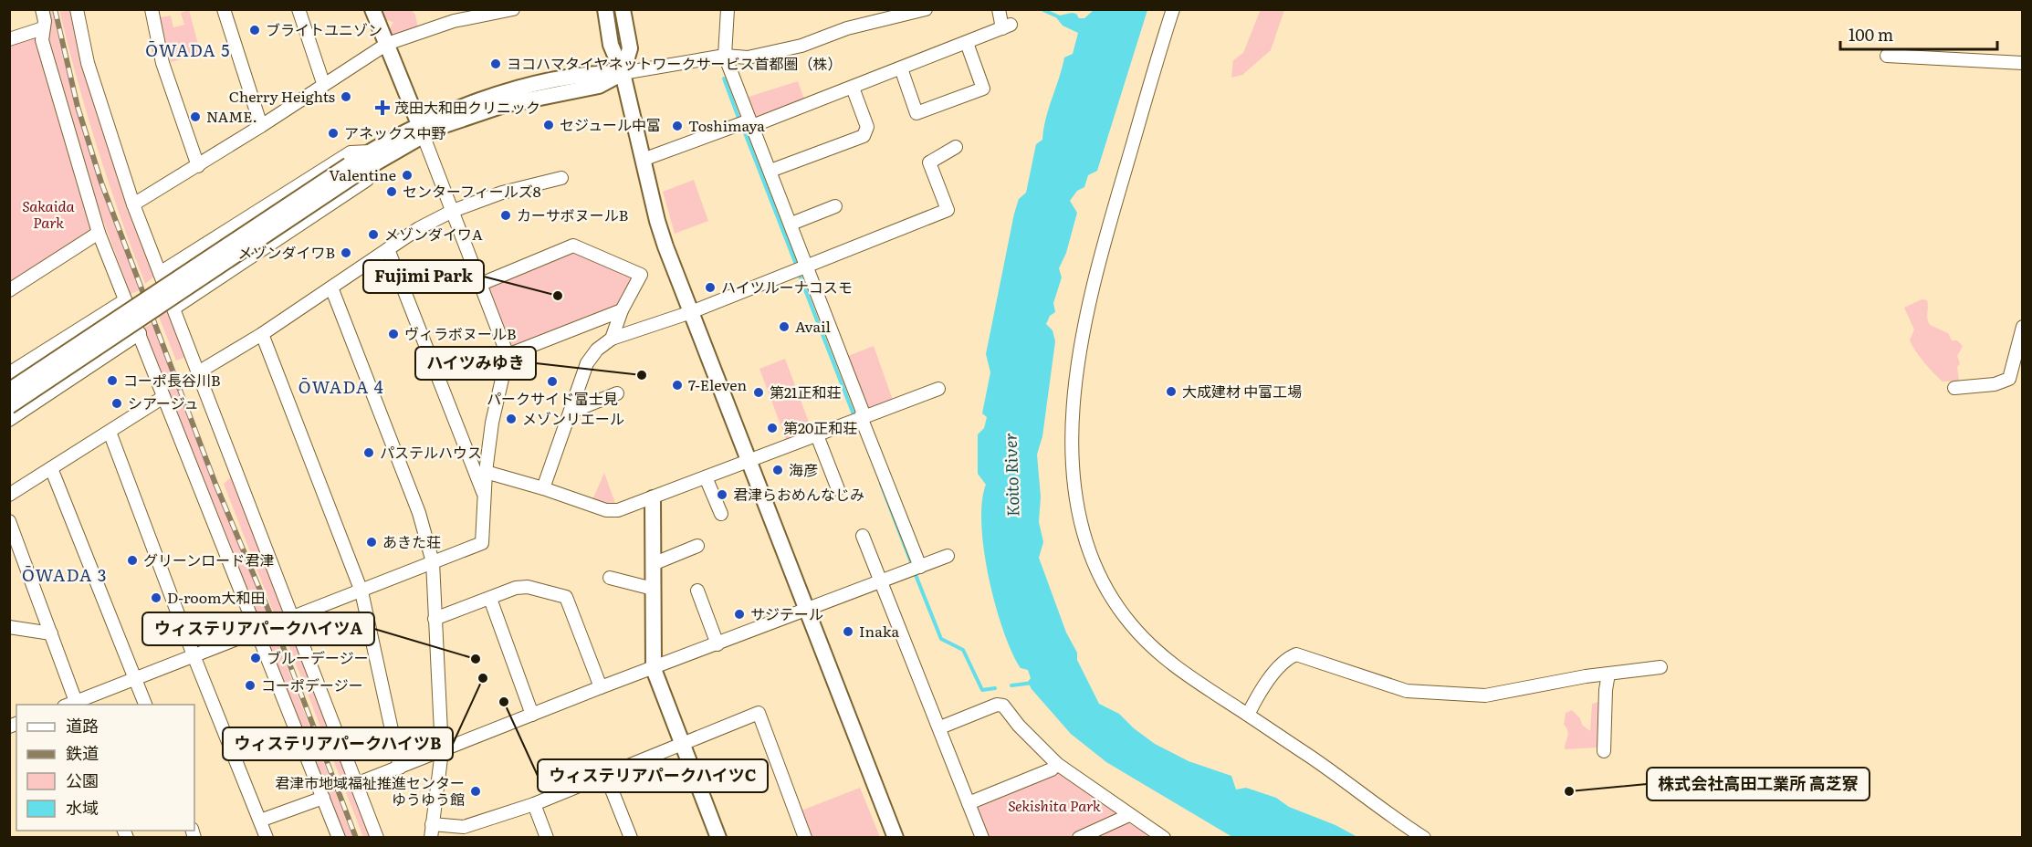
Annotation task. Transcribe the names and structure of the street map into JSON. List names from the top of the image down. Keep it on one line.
{"districts":["ŌWADA 5","ŌWADA 4","ŌWADA 3"],"water":["Koito River"],"parks":["Sakaida Park","Sekishita Park"],"places":{"other":["ブライトユニゾン","ヨコハマタイヤネットワークサービス首都圏（株）","Cherry Heights","NAME.","セジュール中富","Toshimaya","アネックス中野","Valentine","センターフィールズ8","カーサボヌールB","メゾンダイワA","メゾンダイワB","ハイツルーナコスモ","Fujimi Park","Avail","ヴィラボヌールB","ハイツみゆき","コーポ長谷川B","パークサイド富士見","7-Eleven","大成建材 中富工場","第21正和荘","シアージュ","メゾンリエール","第20正和荘","パステルハウス","海彦","君津らおめんなじみ","あきた荘","グリーンロード君津","D-room大和田","サジテール","Inaka","ブルーデージー","ウィステリアパークハイツA","ウィステリアパークハイツB","コーポデージー","ウィステリアパークハイツC","君津市地域福祉推進センター ゆうゆう館","株式会社高田工業所 高芝寮"],"health":["茂田大和田クリニック"]},"legend":["道路","鉄道","公園","水域"],"scale_bar":"100 m"}
